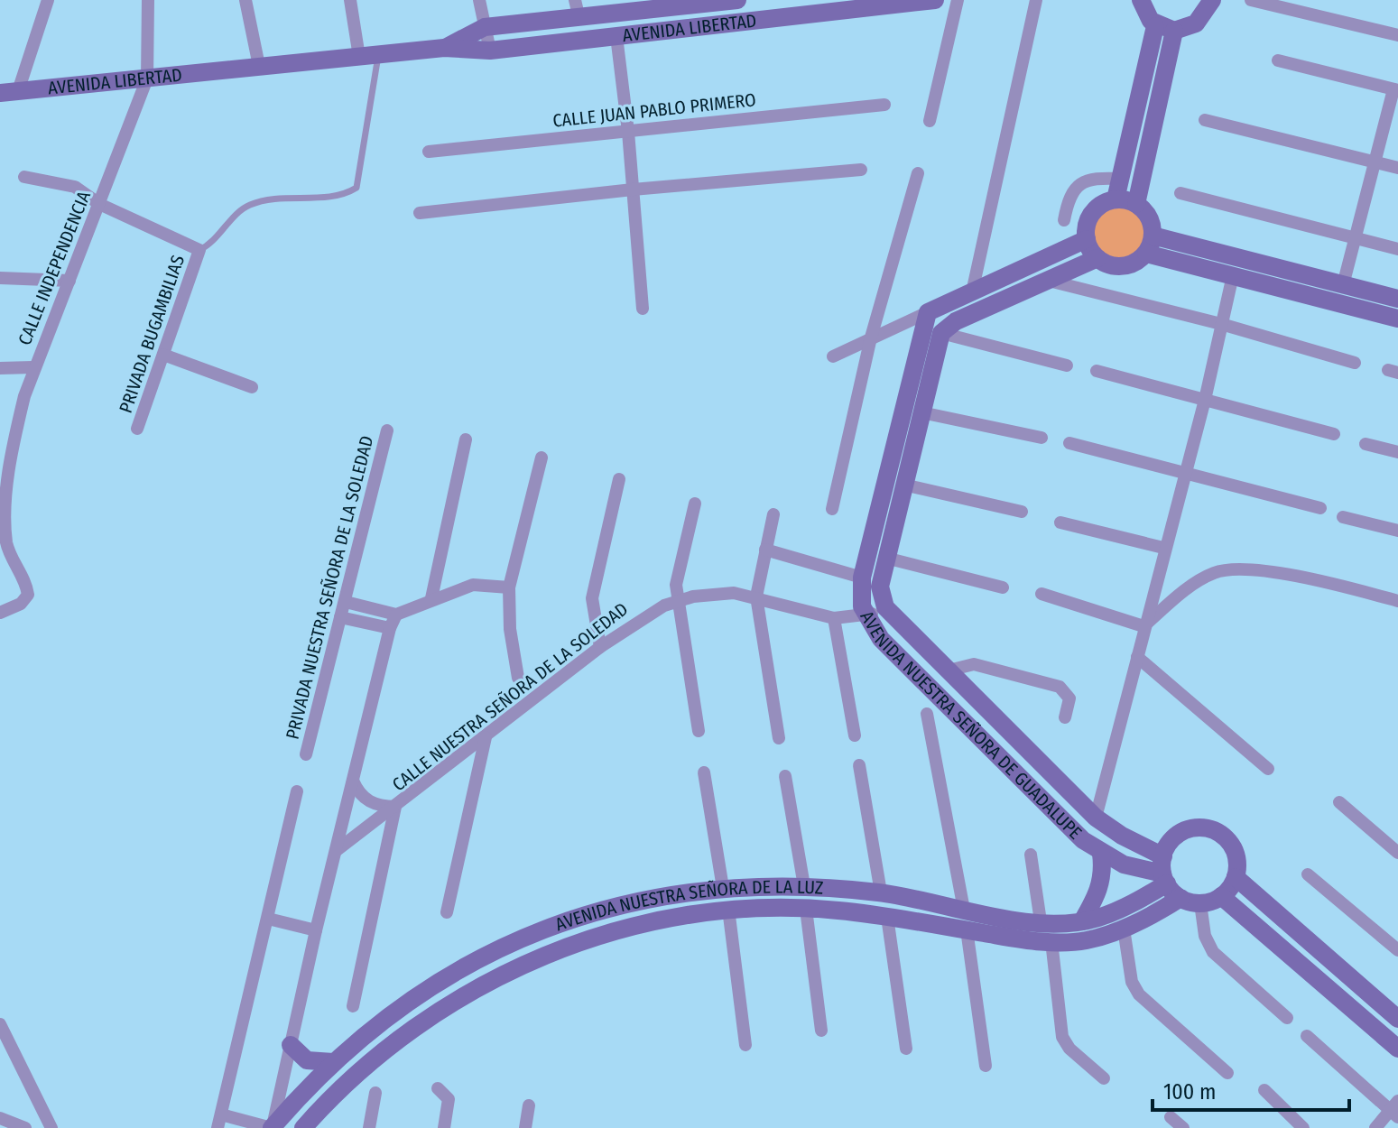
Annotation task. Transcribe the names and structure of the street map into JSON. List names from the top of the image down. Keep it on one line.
{"streets":{"street":["AVENIDA LIBERTAD","CALLE JUAN PABLO PRIMERO","CALLE INDEPENDENCIA","PRIVADA BUGAMBILIAS","PRIVADA NUESTRA SEÑORA DE LA SOLEDAD","CALLE NUESTRA SEÑORA DE LA SOLEDAD","AVENIDA NUESTRA SEÑORA DE GUADALUPE","AVENIDA NUESTRA SEÑORA DE LA LUZ"]},"crossings":[["AVENIDA LIBERTAD","CALLE INDEPENDENCIA"],["CALLE NUESTRA SEÑORA DE LA SOLEDAD","AVENIDA NUESTRA SEÑORA DE GUADALUPE"],["AVENIDA NUESTRA SEÑORA DE GUADALUPE","AVENIDA NUESTRA SEÑORA DE LA LUZ"]],"scale_bar":"100 m"}
